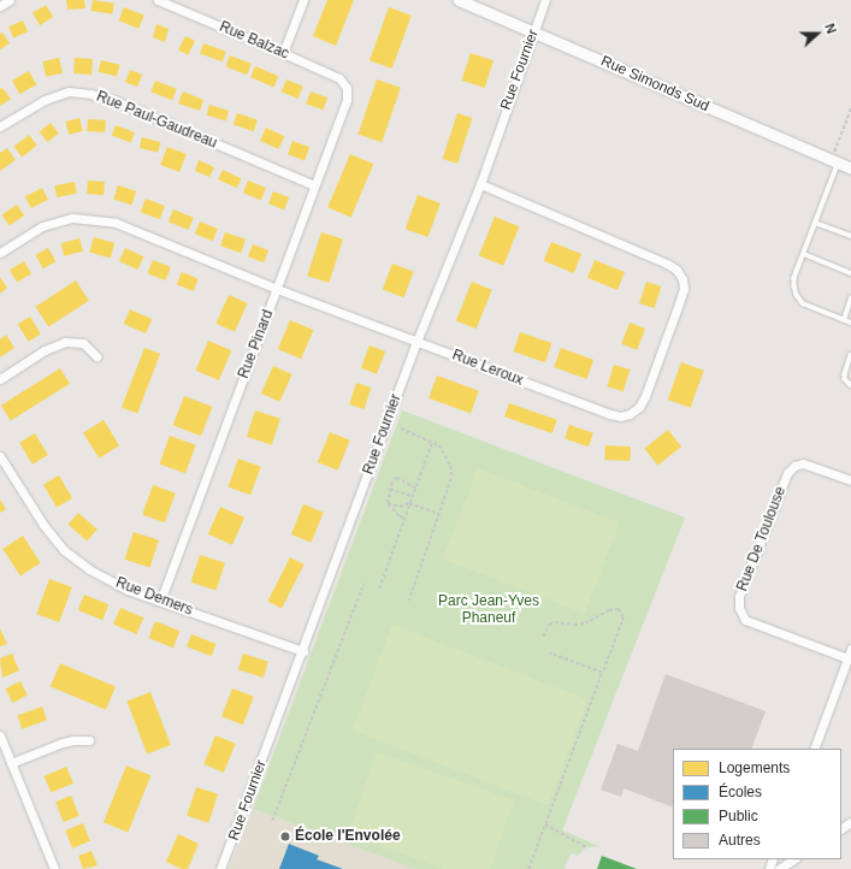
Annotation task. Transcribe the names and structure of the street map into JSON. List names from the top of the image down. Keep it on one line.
{"streets":{"street":["Rue Balzac","Rue Fournier","Rue Simonds Sud","Rue Paul-Gaudreau","Rue Pinard","Rue Leroux","Rue De Toulouse","Rue Demers"]},"crossings":[["Rue Balzac","Rue Pinard"],["Rue Fournier","Rue Simonds Sud"],["Rue Fournier","Rue Leroux"],["Rue Fournier","Rue Demers"],["Rue Paul-Gaudreau","Rue Pinard"],["Rue Pinard","Rue Leroux"],["Rue Pinard","Rue Demers"]],"parks":["Parc Jean-Yves Phaneuf"],"places":["École l'Envolée"],"legend":["Logements","Écoles","Public","Autres"],"north":"right"}
